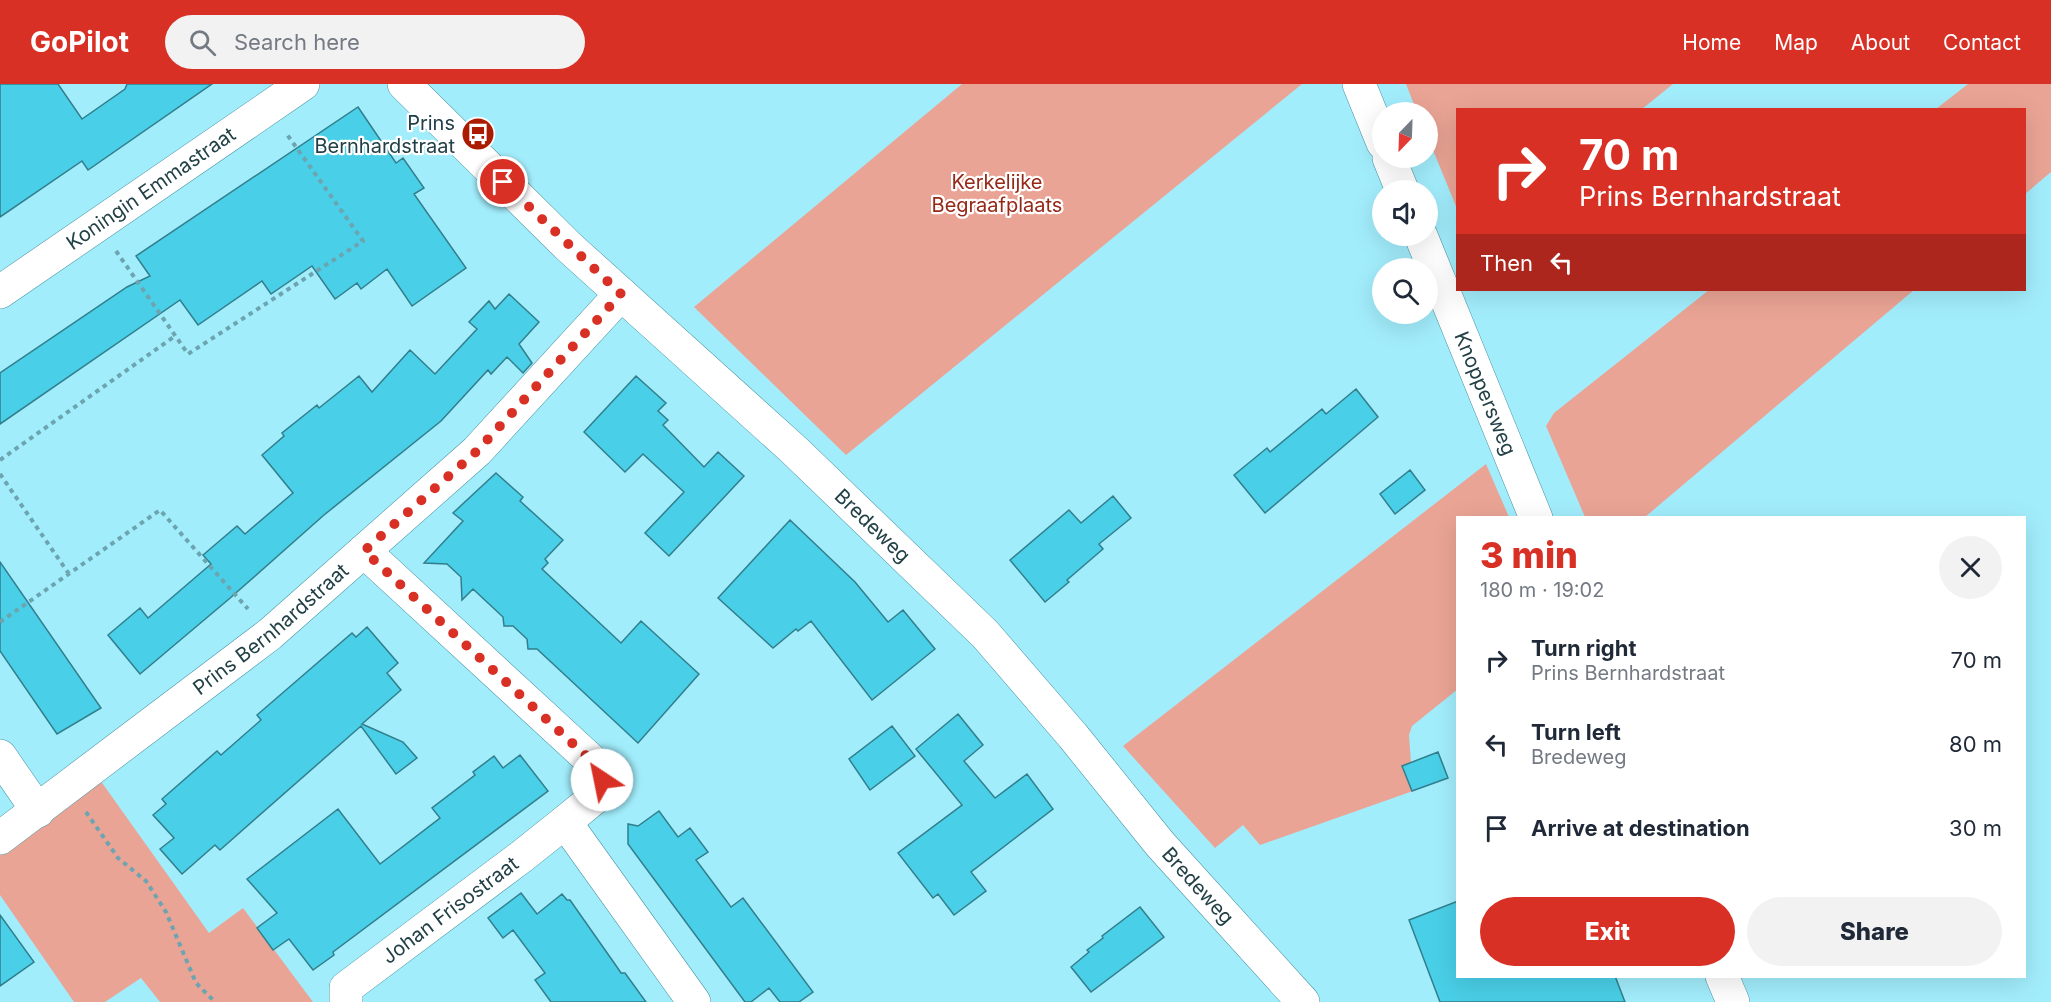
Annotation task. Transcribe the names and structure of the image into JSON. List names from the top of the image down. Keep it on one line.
{"streets":{"street":["Koningin Emmastraat","Knoppersweg","Bredeweg","Prins Bernhardstraat","Johan Frisostraat"]},"crossings":[["Bredeweg","Prins Bernhardstraat"],["Prins Bernhardstraat","Johan Frisostraat"]],"parks":["Kerkelijke Begraafplaats"],"places":{"bus stop":["Prins Bernhardstraat"]},"north":"bottom left","page":{"header":"GoPilot","search":"Search here","nav":["Home","Map","About","Contact"],"turn":["70 m","Prins Bernhardstraat"],"then":"Then","heading":["3 min","180 m · 19:02"],"list":[{"name":"Turn right","note":"Prins Bernhardstraat","value":"70 m"},{"name":"Turn left","note":"Bredeweg","value":"80 m"},{"name":"Arrive at destination","value":"30 m"}],"buttons":["Exit","Share"]}}
